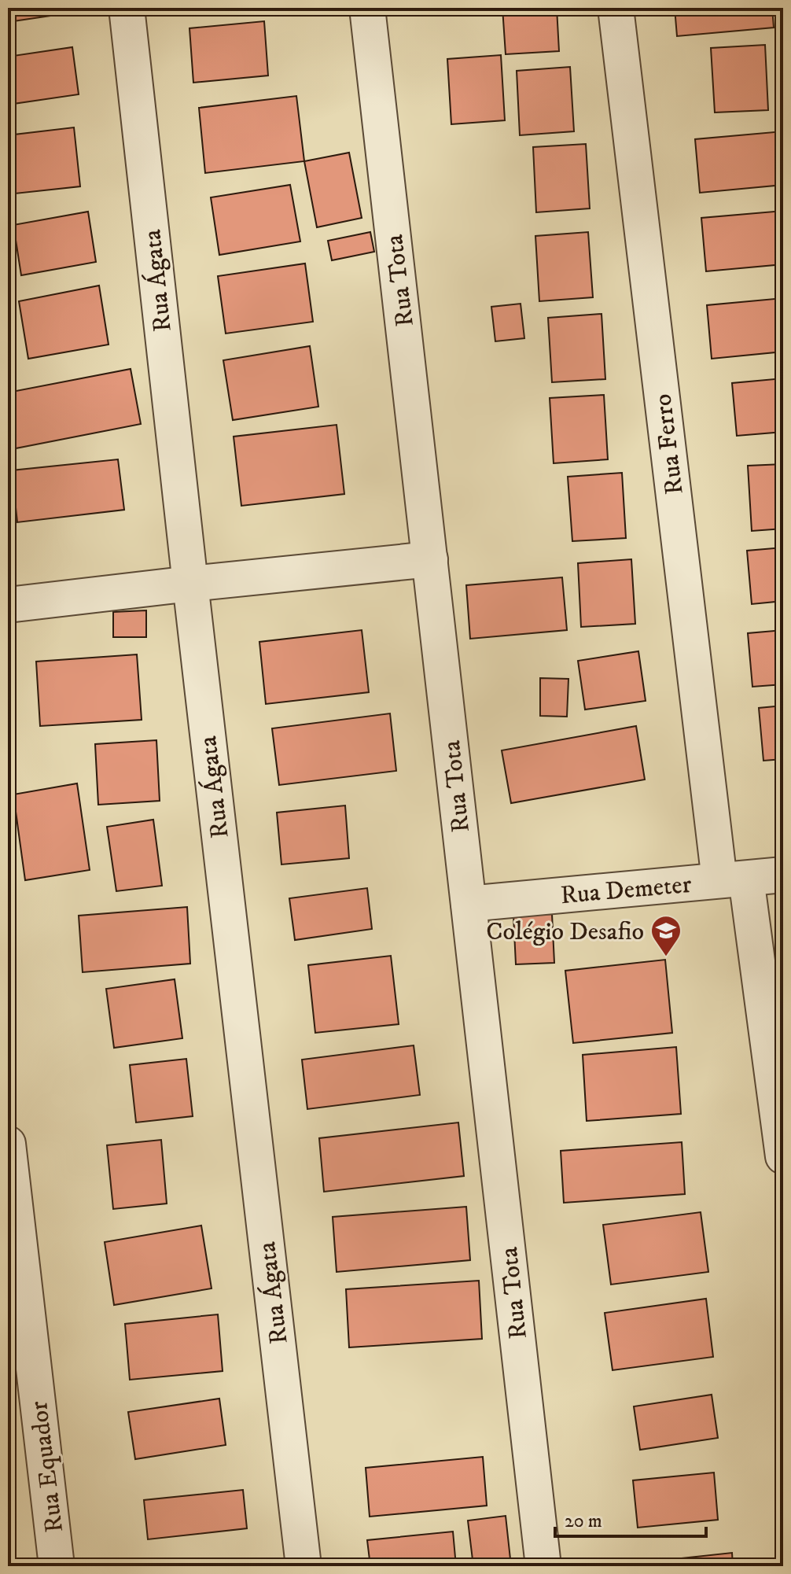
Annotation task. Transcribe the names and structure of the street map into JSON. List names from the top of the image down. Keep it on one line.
{"streets":{"street":["Rua Ágata","Rua Tota","Rua Ferro","Rua Demeter","Rua Equador"]},"crossings":[["Rua Tota","Rua Demeter"],["Rua Ferro","Rua Demeter"]],"places":{"school or university":["Colégio Desafio"]},"scale_bar":"20 m"}
